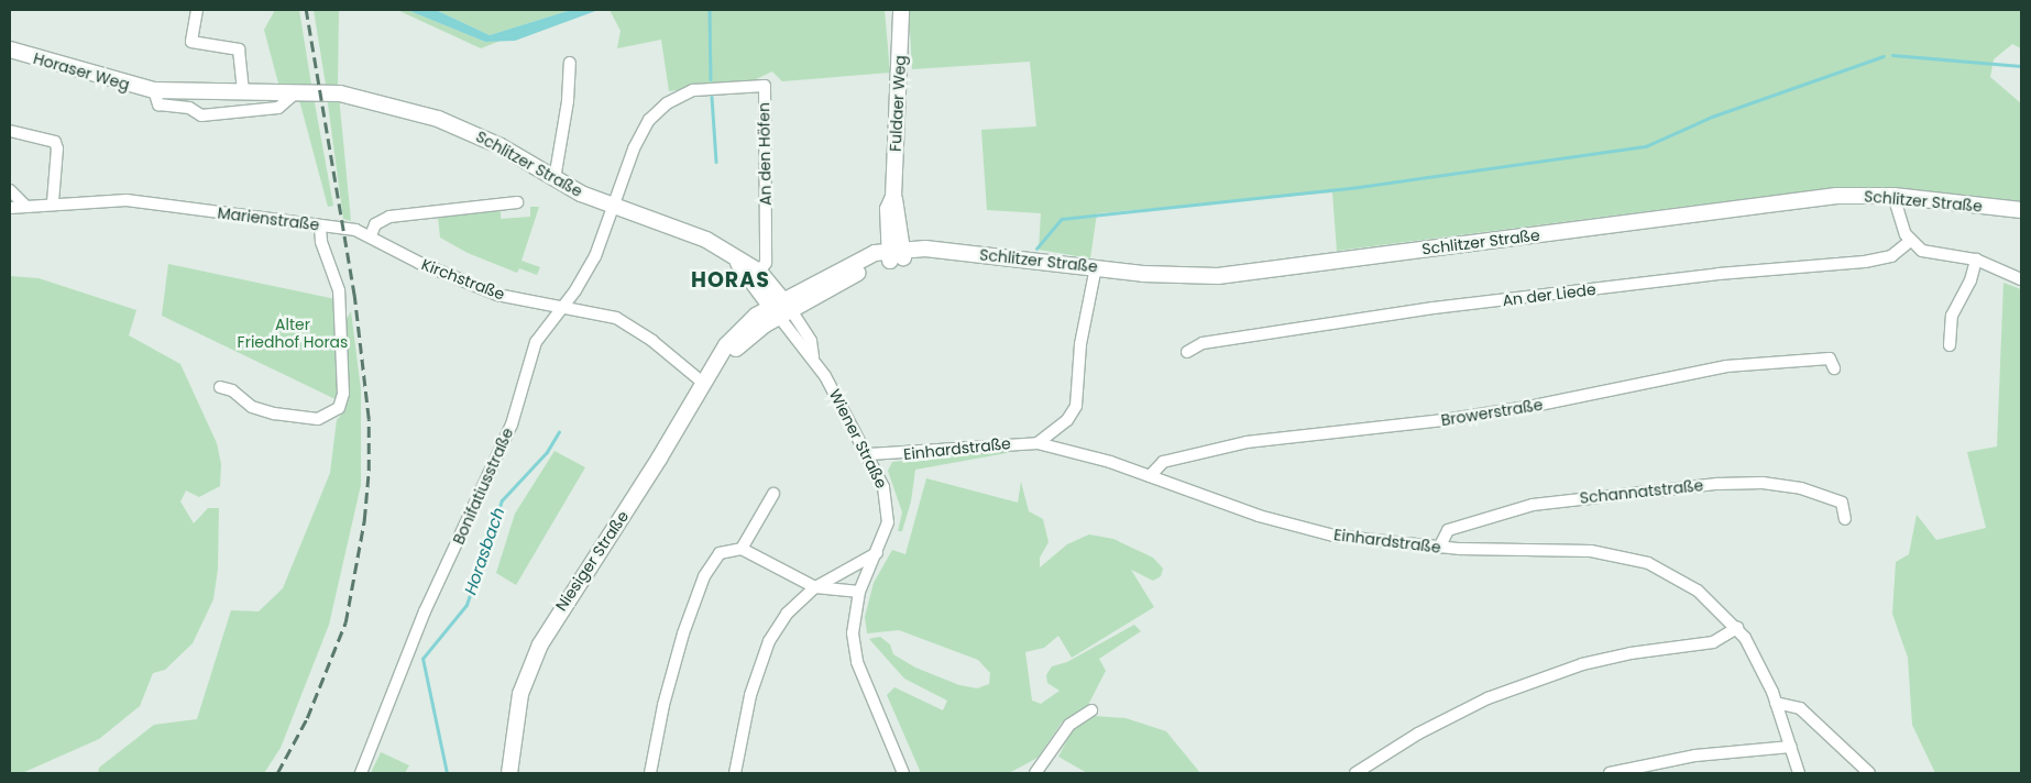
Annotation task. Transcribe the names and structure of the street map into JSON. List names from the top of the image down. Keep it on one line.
{"streets":{"main road":["Horaser Weg","Fuldaer Weg","Schlitzer Straße","Niesiger Straße"],"street":["An den Höfen","Marienstraße","Kirchstraße","An der Liede","Browerstraße","Wiener Straße","Einhardstraße","Bonifatiusstraße","Schannatstraße"]},"crossings":[["Horaser Weg","Schlitzer Straße"],["Fuldaer Weg","Schlitzer Straße"],["An den Höfen","Schlitzer Straße"],["An den Höfen","Bonifatiusstraße"],["Schlitzer Straße","Wiener Straße"],["Schlitzer Straße","Bonifatiusstraße"],["Schlitzer Straße","Niesiger Straße"],["Marienstraße","Kirchstraße"],["Kirchstraße","Bonifatiusstraße"],["Kirchstraße","Niesiger Straße"],["Browerstraße","Einhardstraße"],["Wiener Straße","Einhardstraße"],["Wiener Straße","Niesiger Straße"],["Einhardstraße","Schannatstraße"]],"districts":["HORAS"],"water":["Horasbach"],"parks":["Alter Friedhof Horas"]}
